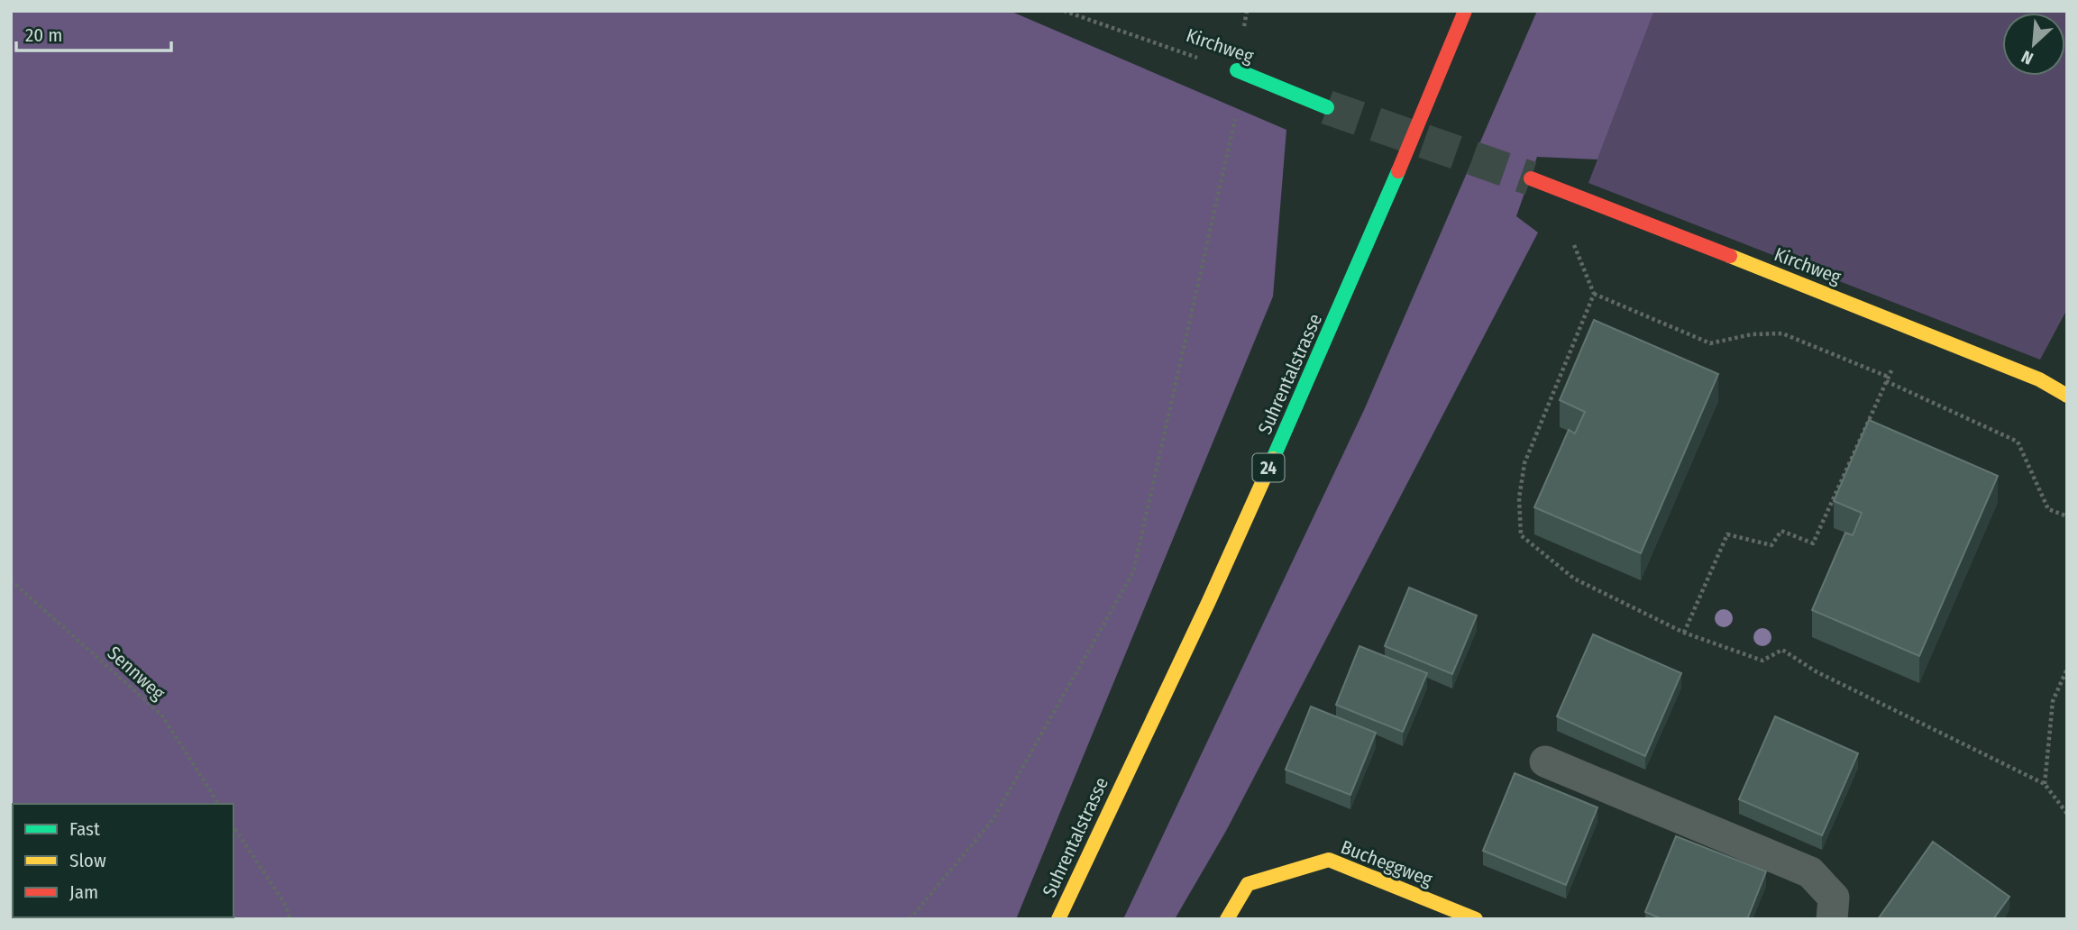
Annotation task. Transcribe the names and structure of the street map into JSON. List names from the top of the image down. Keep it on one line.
{"streets":{"main road":["Kirchweg","Suhrentalstrasse","24","Bucheggweg"],"path":["Sennweg"]},"legend":["Fast","Slow","Jam"],"scale_bar":"20 m","north":"bottom left"}
